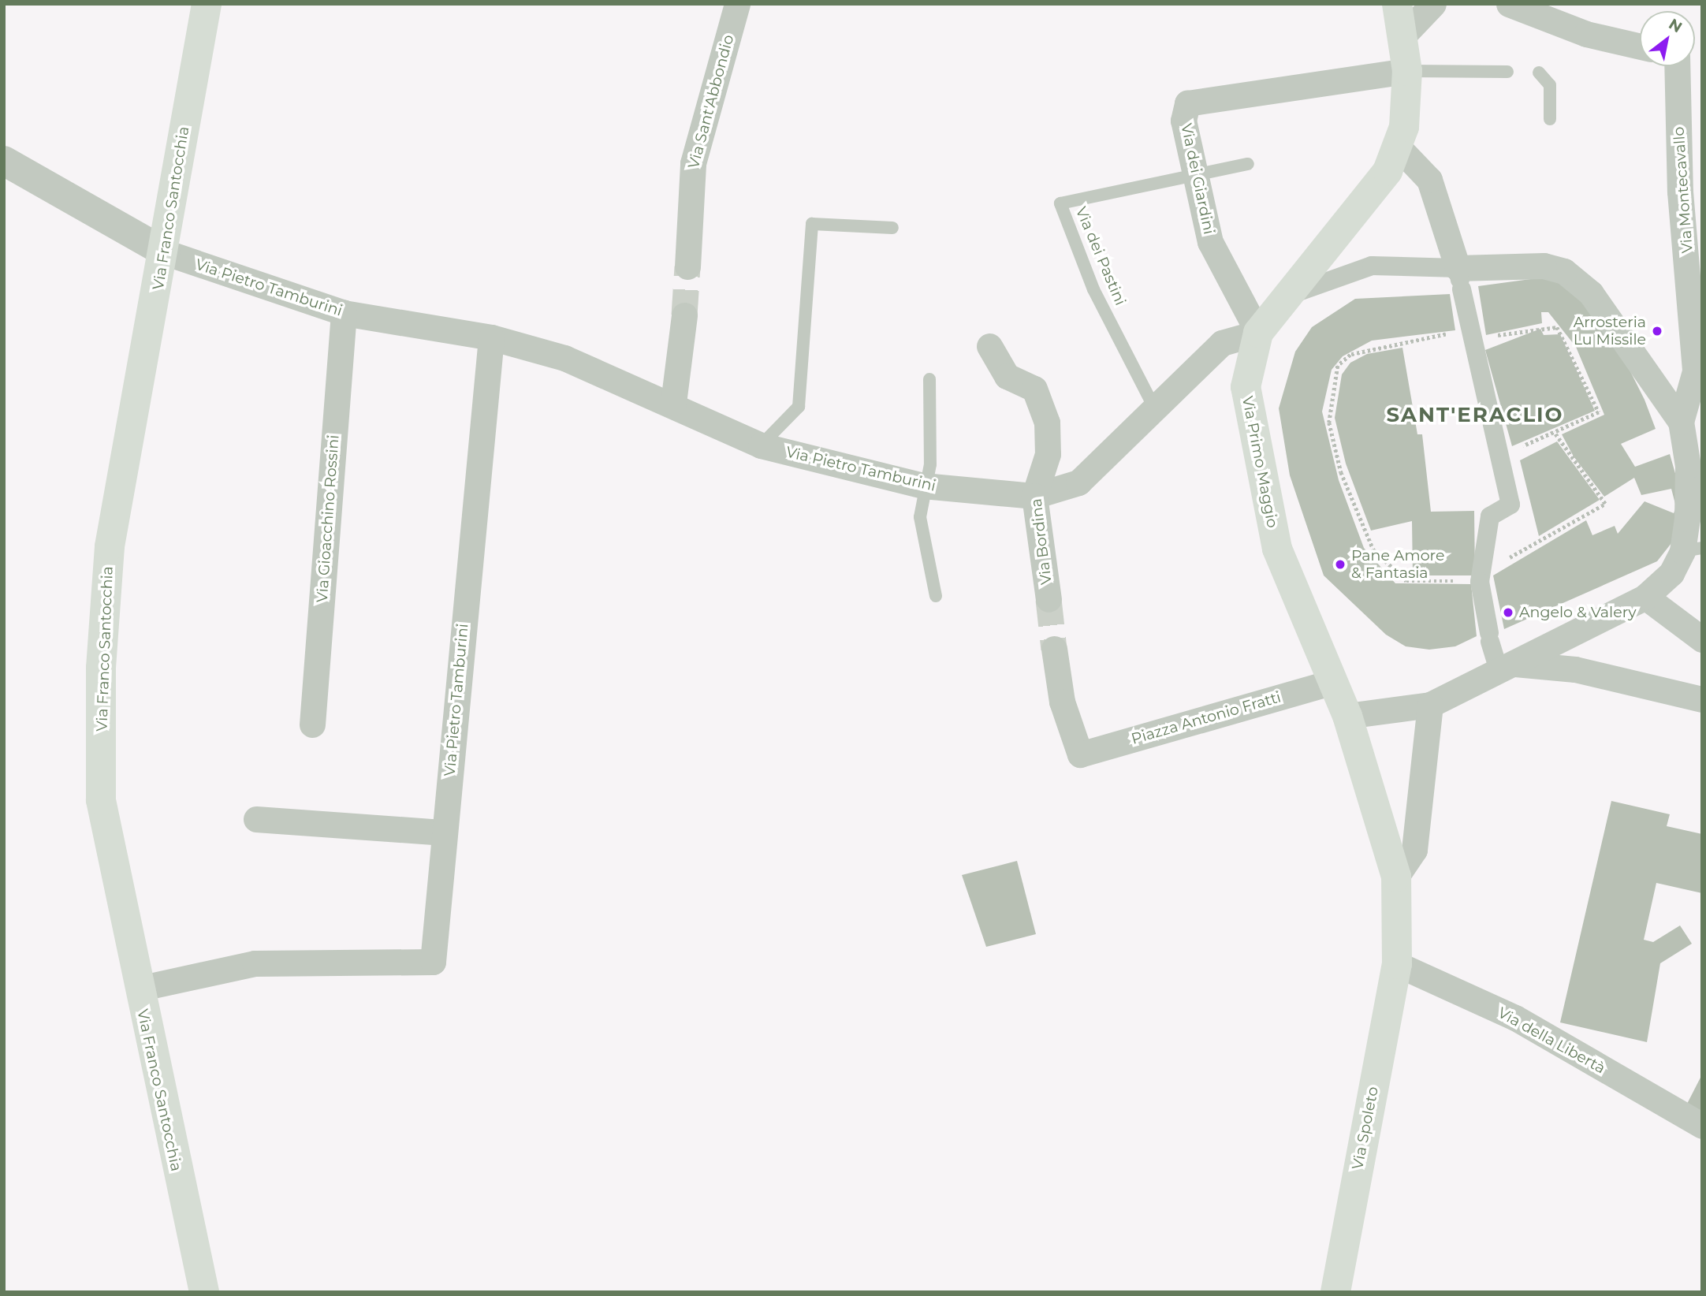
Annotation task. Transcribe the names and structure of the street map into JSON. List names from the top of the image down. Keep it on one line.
{"streets":{"main road":["Via Franco Santocchia","Via Primo Maggio","Via Spoleto"],"street":["Via Sant'Abbondio","Via dei Giardini","Via Montecavallo","Via Pietro Tamburini","Via Gioacchino Rossini","Via Bordina","Piazza Antonio Fratti","Via della Libertà"],"lane":["Via dei Pastini"]},"crossings":[["Via dei Giardini","Via dei Pastini"],["Via dei Giardini","Via Pietro Tamburini"],["Via dei Giardini","Via Primo Maggio"],["Via Franco Santocchia","Via Pietro Tamburini"],["Via dei Pastini","Via Pietro Tamburini"],["Via Pietro Tamburini","Via Primo Maggio"],["Via Pietro Tamburini","Via Gioacchino Rossini"],["Via Pietro Tamburini","Via Bordina"],["Via Primo Maggio","Piazza Antonio Fratti"],["Via Primo Maggio","Via Spoleto"],["Via della Libertà","Via Spoleto"]],"districts":["SANT'ERACLIO"],"places":["Arrosteria Lu Missile","Pane Amore & Fantasia","Angelo & Valery"],"north":"top right"}
